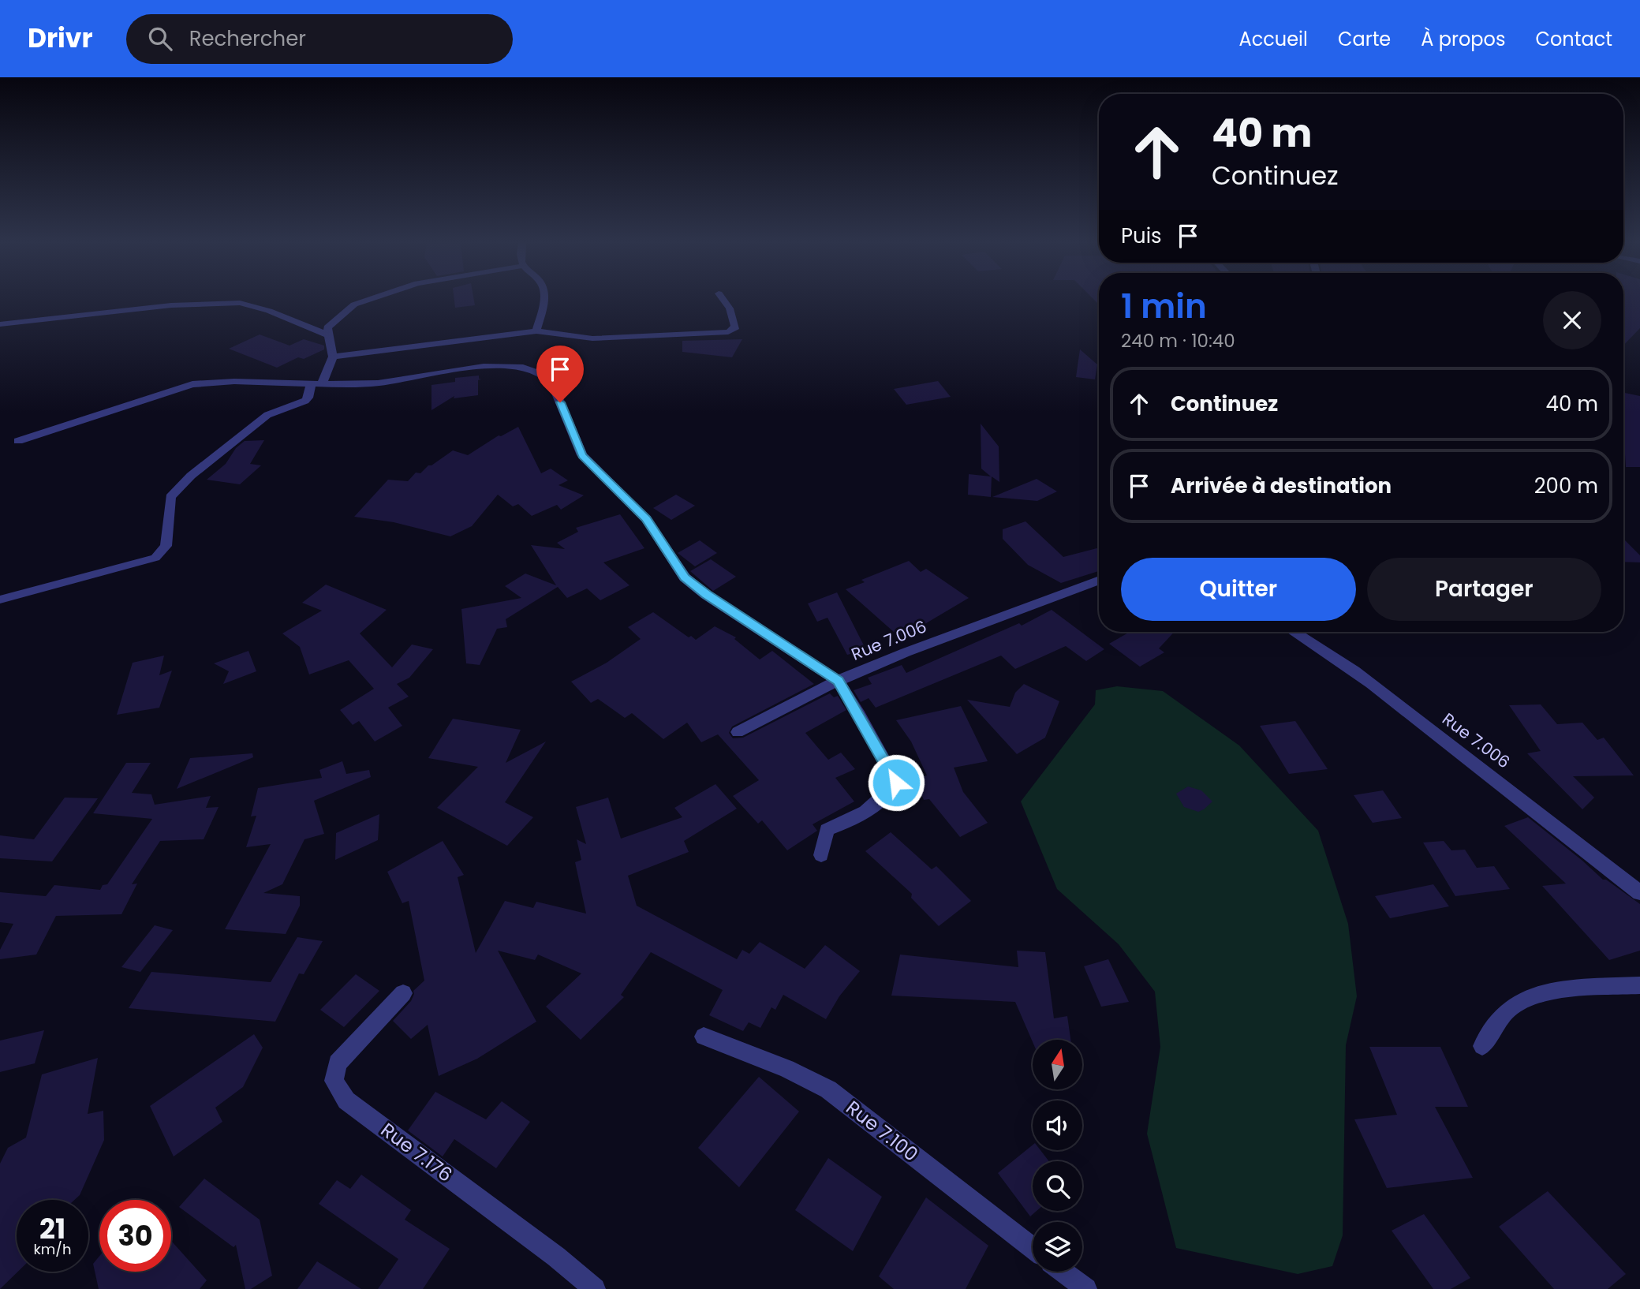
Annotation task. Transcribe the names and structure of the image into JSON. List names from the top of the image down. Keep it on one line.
{"streets":{"street":["Rue 7.006","Rue 7.100","Rue 7.176"]},"north":"top","page":{"header":"Drivr","search":"Rechercher","nav":["Accueil","Carte","À propos","Contact"],"turn":["40 m","Continuez"],"then":"Puis","heading":["1 min","240 m · 10:40"],"list":[{"name":"Continuez","value":"40 m"},{"name":"Arrivée à destination","value":"200 m"}],"buttons":["Quitter","Partager"],"speed":"21 km/h","limit":"30"}}
